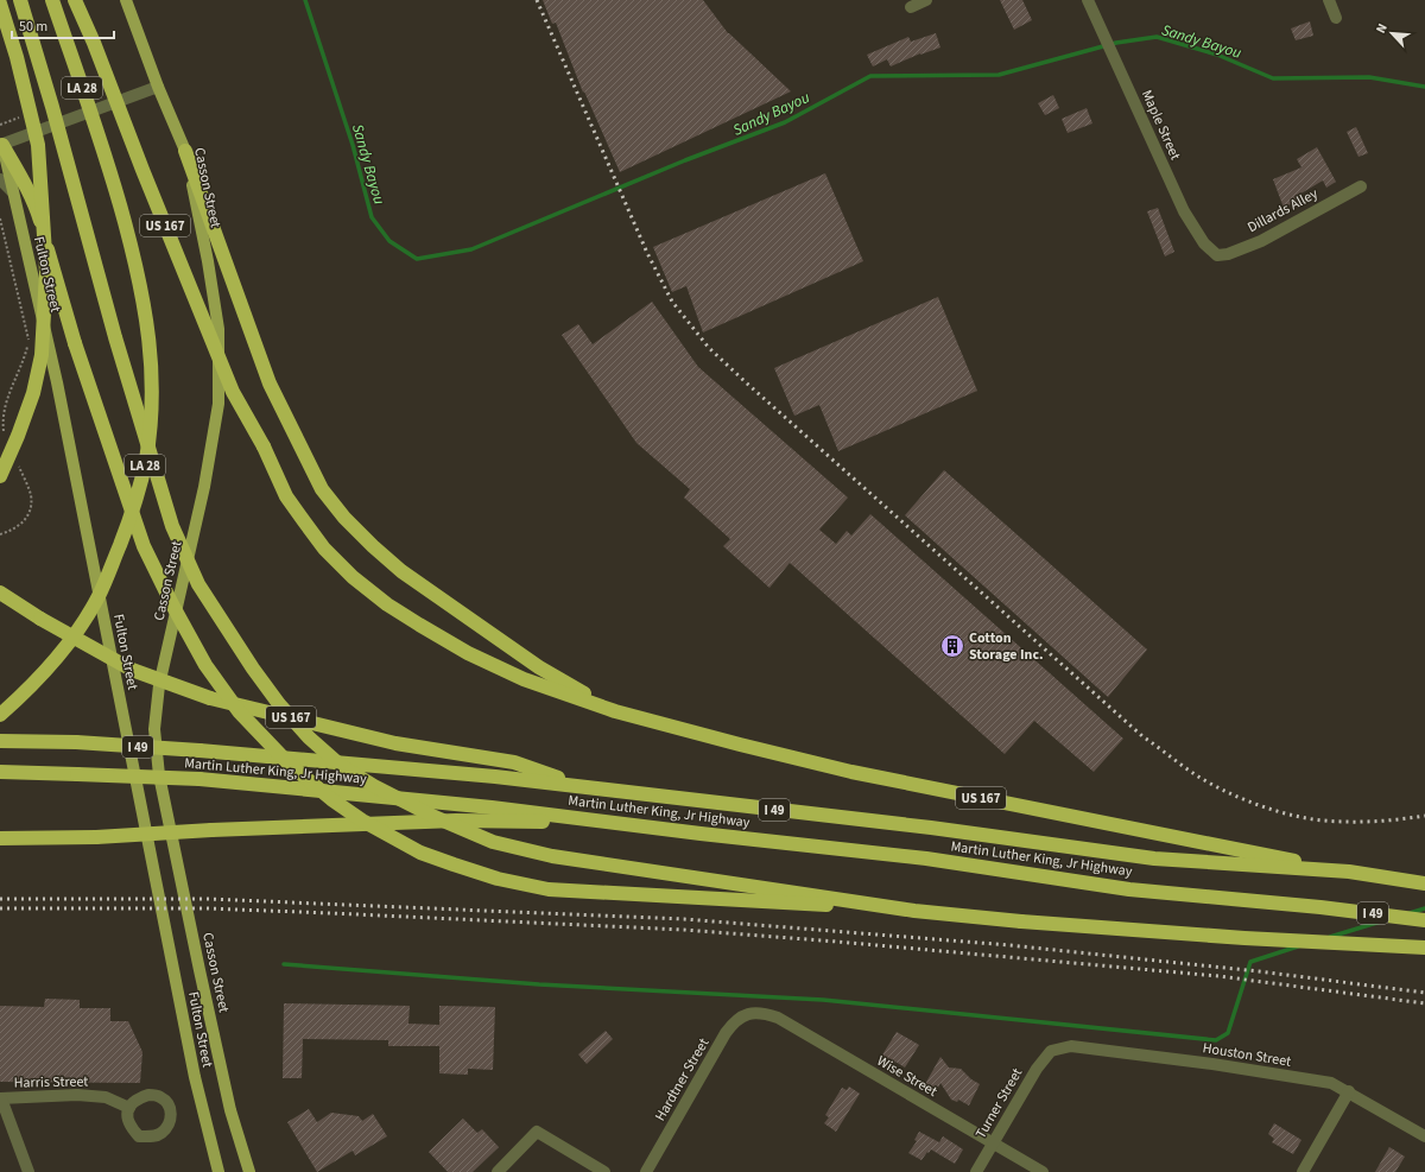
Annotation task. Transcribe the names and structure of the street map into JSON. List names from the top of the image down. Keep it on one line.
{"streets":{"highway":["LA 28","US 167","I 49","Martin Luther King, Jr Highway"],"main road":["Casson Street","Fulton Street"],"street":["Maple Street","Dillards Alley","Houston Street","Wise Street","Hardtner Street","Harris Street","Turner Street"]},"crossings":[["Maple Street","Dillards Alley"],["US 167","Martin Luther King, Jr Highway"],["Houston Street","Turner Street"],["Wise Street","Hardtner Street"],["Wise Street","Turner Street"]],"water":["Sandy Bayou"],"places":{"building":["Cotton Storage Inc."]},"scale_bar":"50 m","north":"top left"}
